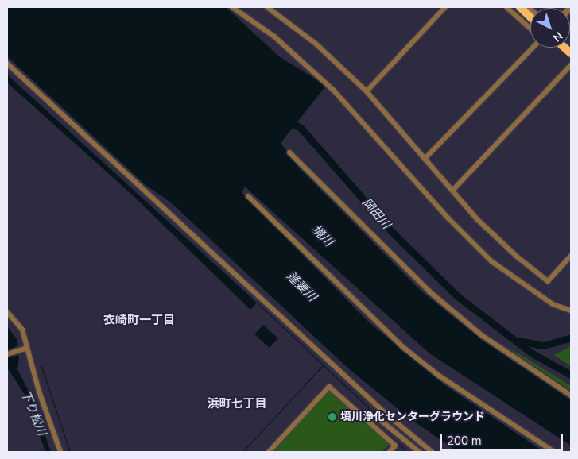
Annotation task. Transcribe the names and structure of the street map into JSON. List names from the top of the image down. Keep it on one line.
{"districts":["衣崎町一丁目","浜町七丁目"],"water":["岡田川","境川","逢妻川","下り松川"],"places":["境川浄化センターグラウンド"],"scale_bar":"200 m","north":"bottom right"}
